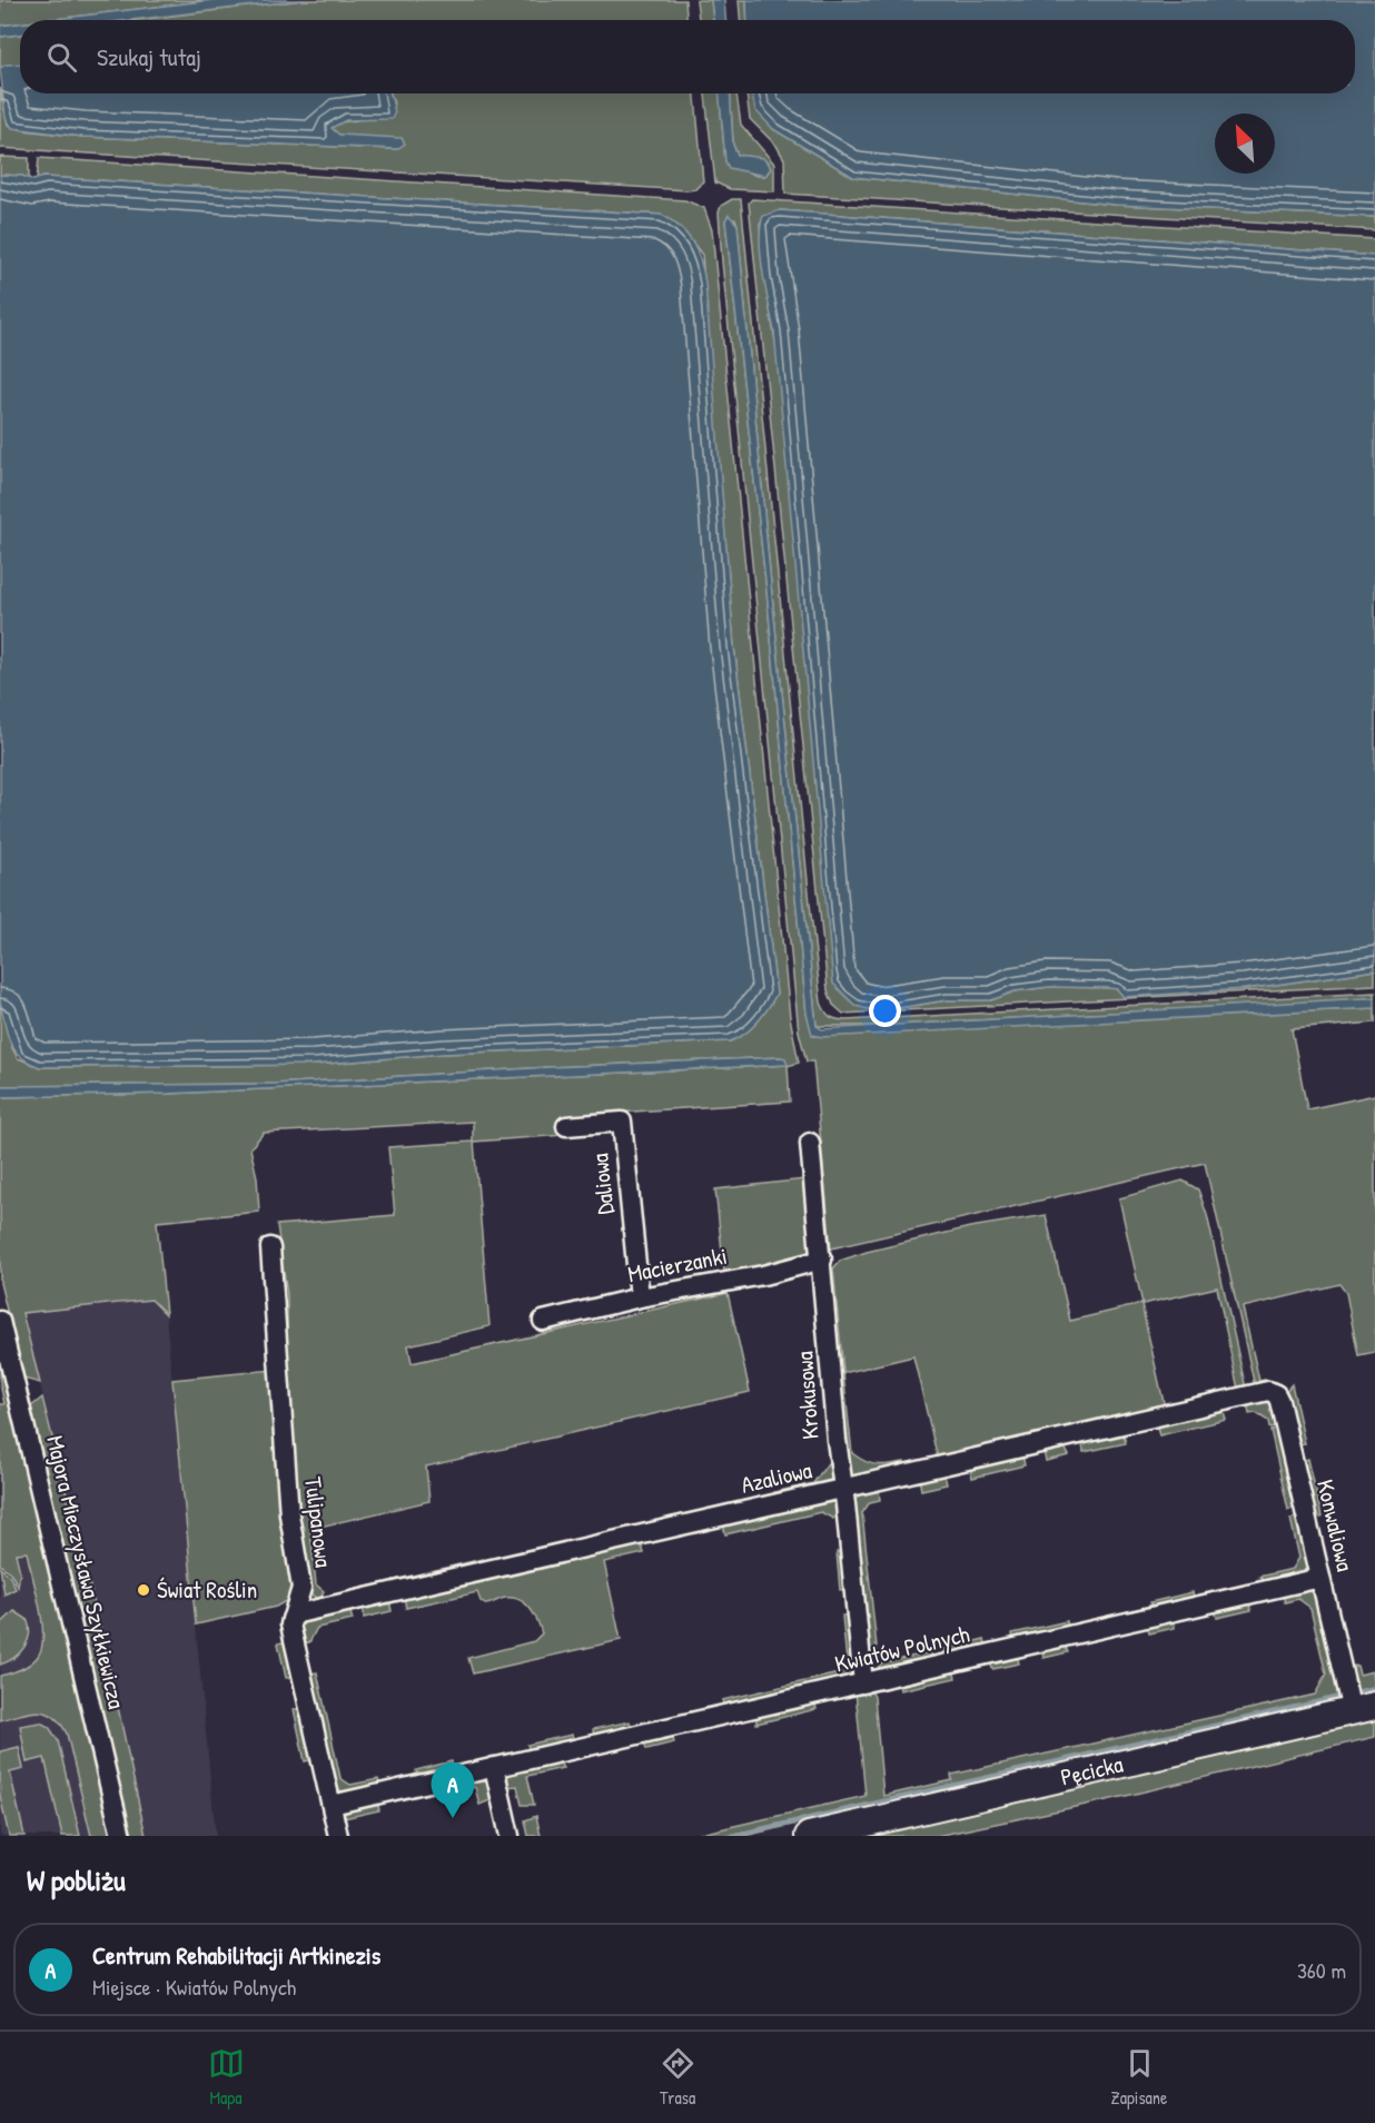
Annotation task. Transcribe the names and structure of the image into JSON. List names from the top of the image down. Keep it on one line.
{"streets":{"street":["Daliowa","Macierzanki","Krokusowa","Azaliowa","Tulipanowa","Konwaliowa","Majora Mieczysława Szyłkiewicza","Kwiatów Polnych","Pęcicka"]},"crossings":[["Daliowa","Macierzanki"],["Macierzanki","Krokusowa"],["Krokusowa","Azaliowa"],["Krokusowa","Kwiatów Polnych"],["Azaliowa","Tulipanowa"],["Azaliowa","Konwaliowa"],["Tulipanowa","Kwiatów Polnych"],["Konwaliowa","Kwiatów Polnych"],["Konwaliowa","Pęcicka"]],"places":["Świat Roślin"],"north":"top left","page":{"search":"Szukaj tutaj","pins":"A","heading":"W pobliżu","list":[{"mark":"A","name":"Centrum Rehabilitacji Artkinezis","note":"Miejsce · Kwiatów Polnych","value":"360 m"}],"nav":["Mapa","Trasa","Zapisane"]}}
